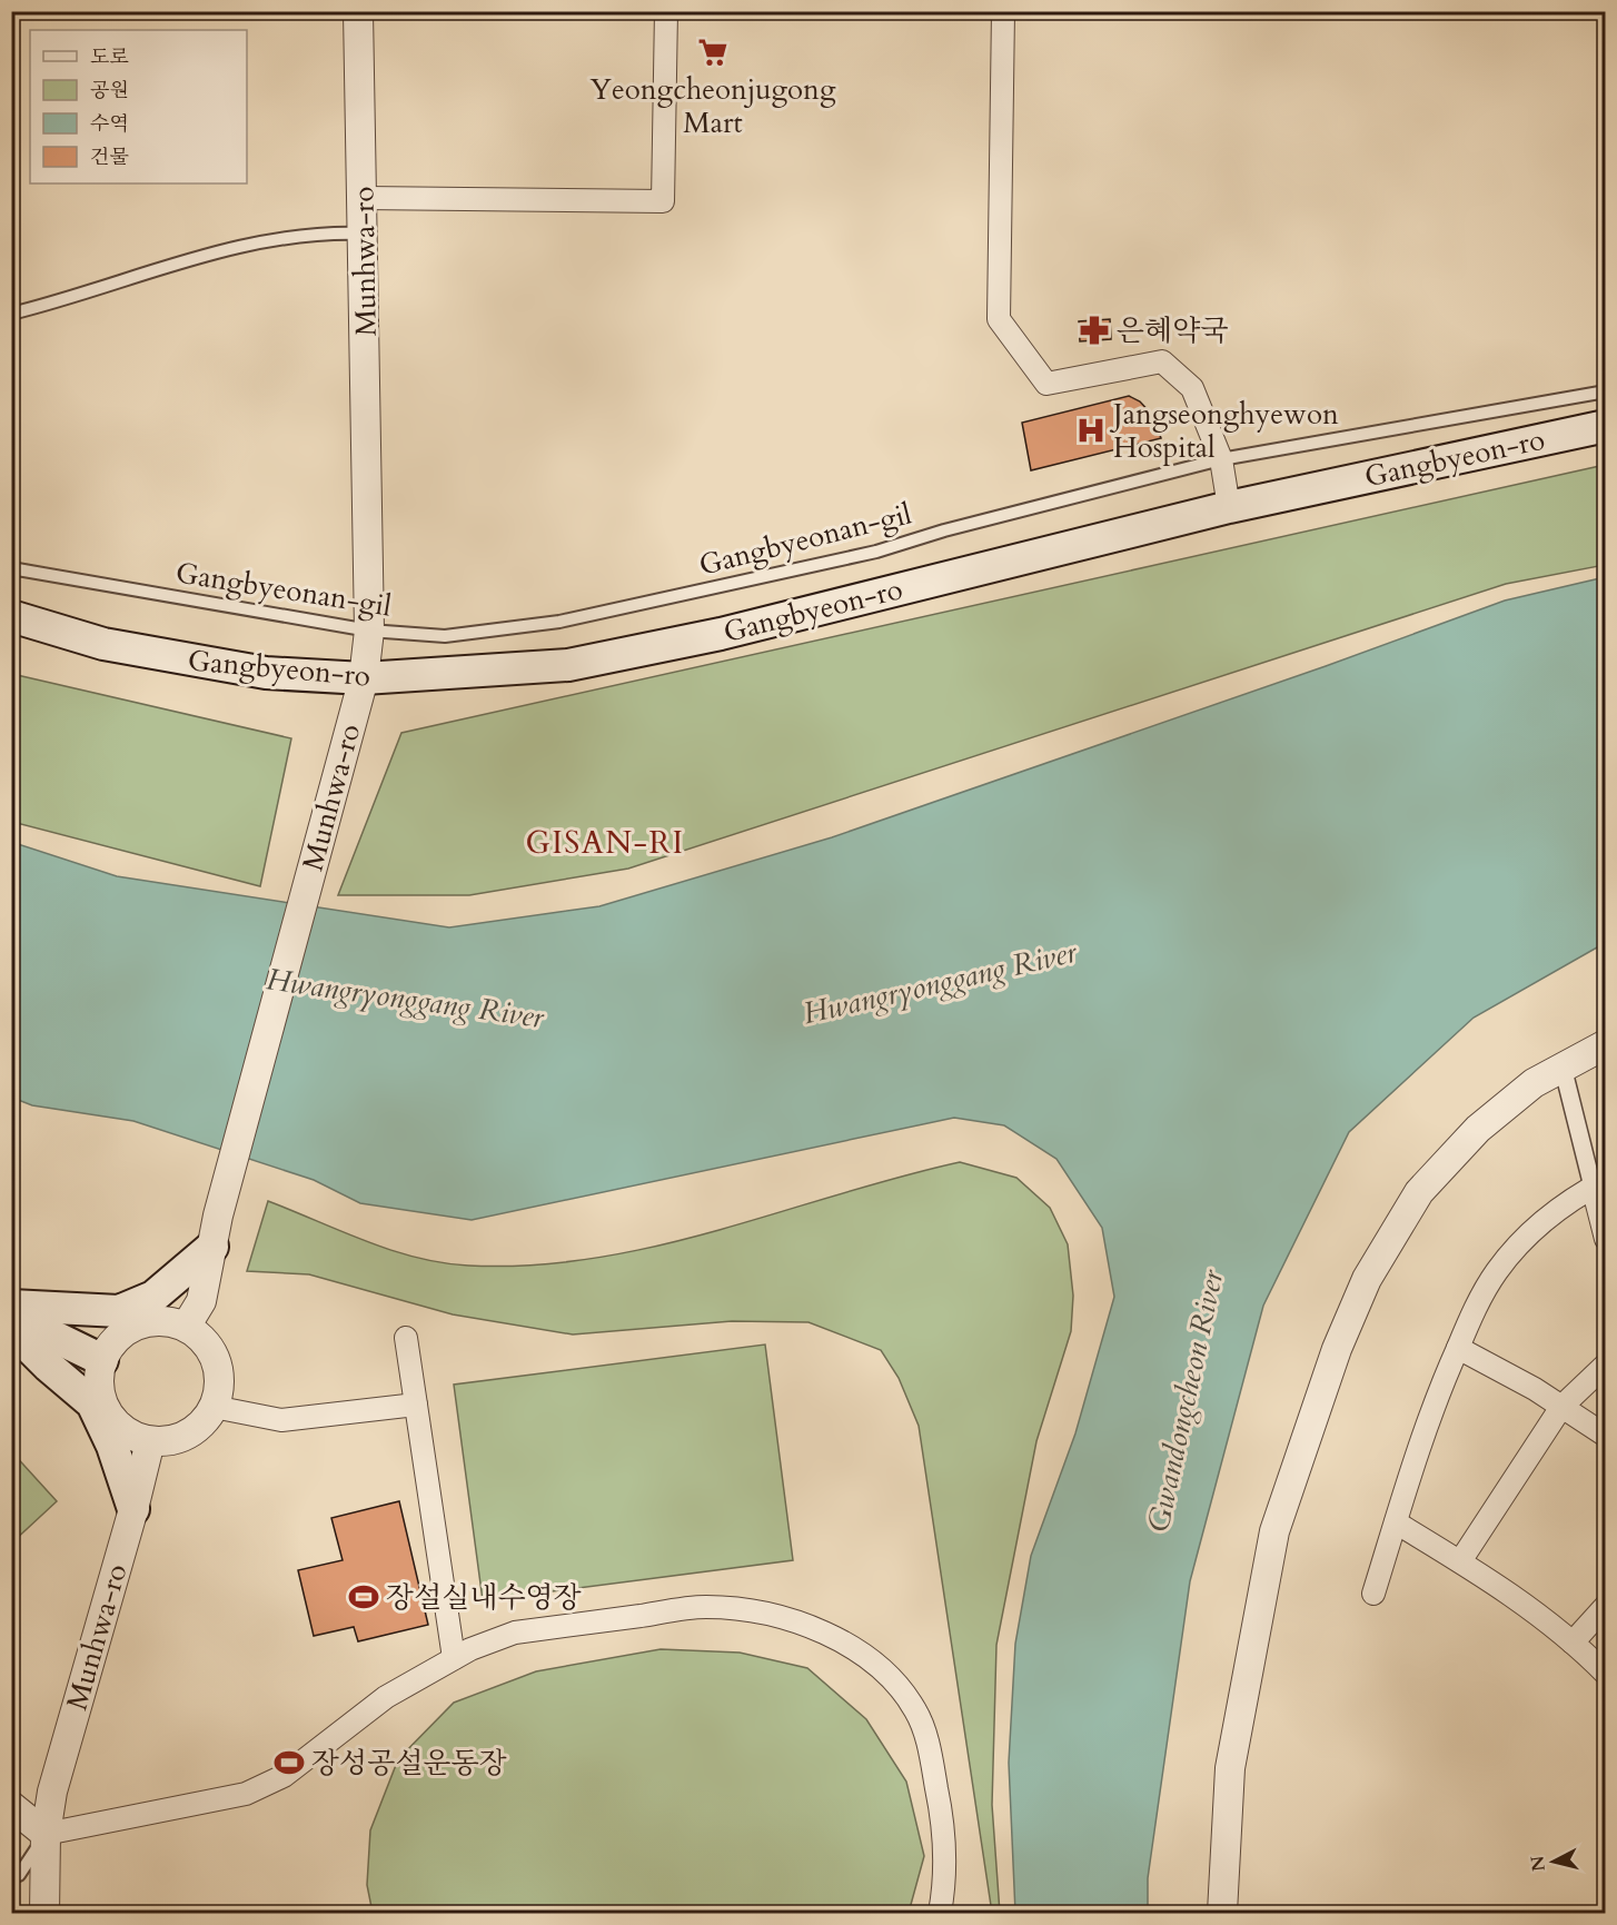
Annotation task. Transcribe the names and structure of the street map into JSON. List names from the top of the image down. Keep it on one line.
{"streets":{"main road":["Gangbyeon-ro"],"street":["Munhwa-ro"],"lane":["Gangbyeonan-gil"]},"crossings":[["Munhwa-ro","Gangbyeon-ro"],["Munhwa-ro","Gangbyeonan-gil"]],"districts":["GISAN-RI"],"water":["Hwangryonggang River","Gwandongcheon River"],"places":{"supermarket":["Yeongcheonjugong Mart"],"pharmacy":["은혜약국"],"hospital":["Jangseonghyewon Hospital"],"sports":["장설실내수영장","장성공설운동장"]},"legend":["도로","공원","수역","건물"],"north":"left"}
